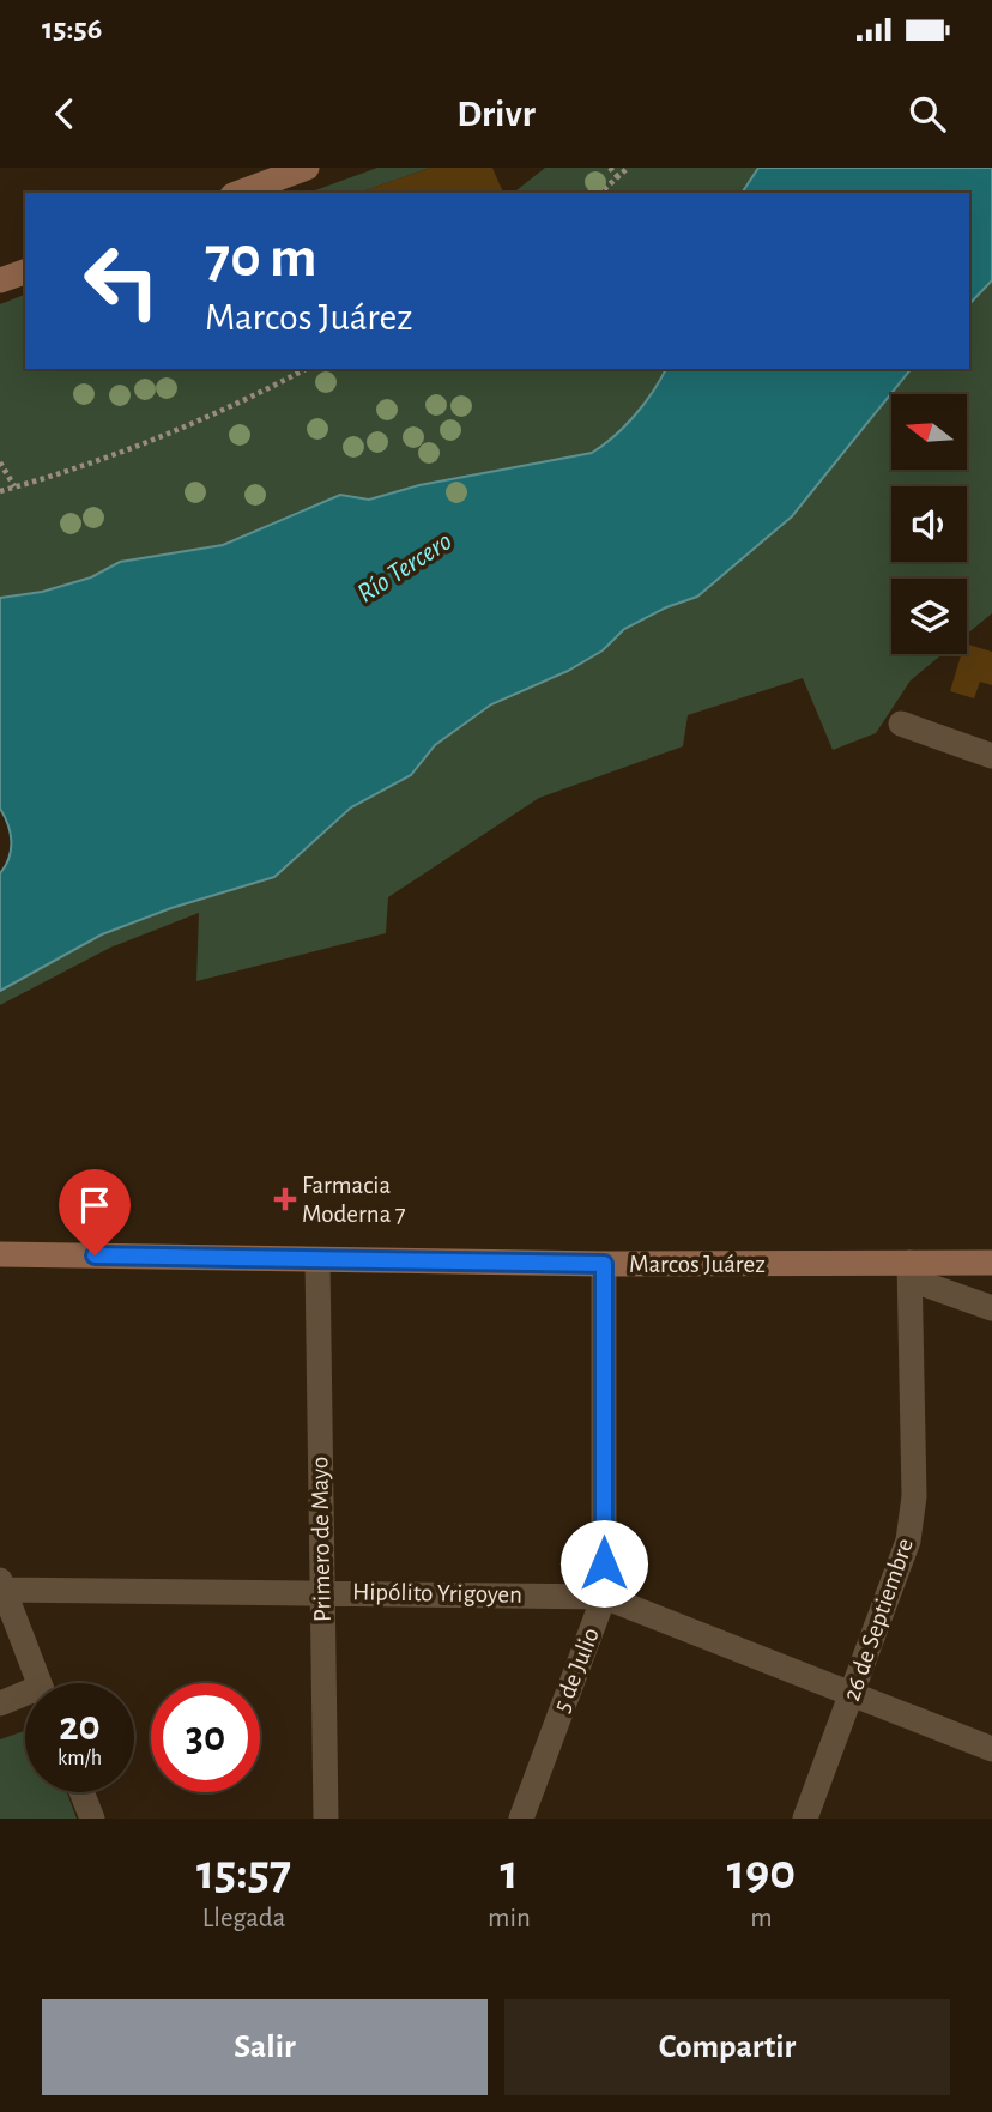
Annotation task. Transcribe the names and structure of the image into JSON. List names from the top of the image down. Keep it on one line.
{"streets":{"main road":["Marcos Juárez"],"street":["Primero de Mayo","Hipólito Yrigoyen","26 de Septiembre","5 de Julio"]},"crossings":[["Marcos Juárez","Primero de Mayo"],["Marcos Juárez","26 de Septiembre"],["Marcos Juárez","5 de Julio"],["Primero de Mayo","Hipólito Yrigoyen"],["Hipólito Yrigoyen","26 de Septiembre"],["Hipólito Yrigoyen","5 de Julio"]],"water":["Río Tercero"],"places":{"health":["Farmacia Moderna 7"]},"north":"left","page":{"status":"15:56","header":"Drivr","turn":["70 m","Marcos Juárez"],"speed":"20 km/h","limit":"30","eta":["15:57","Llegada","1","min","190","m"],"buttons":["Salir","Compartir"]}}
